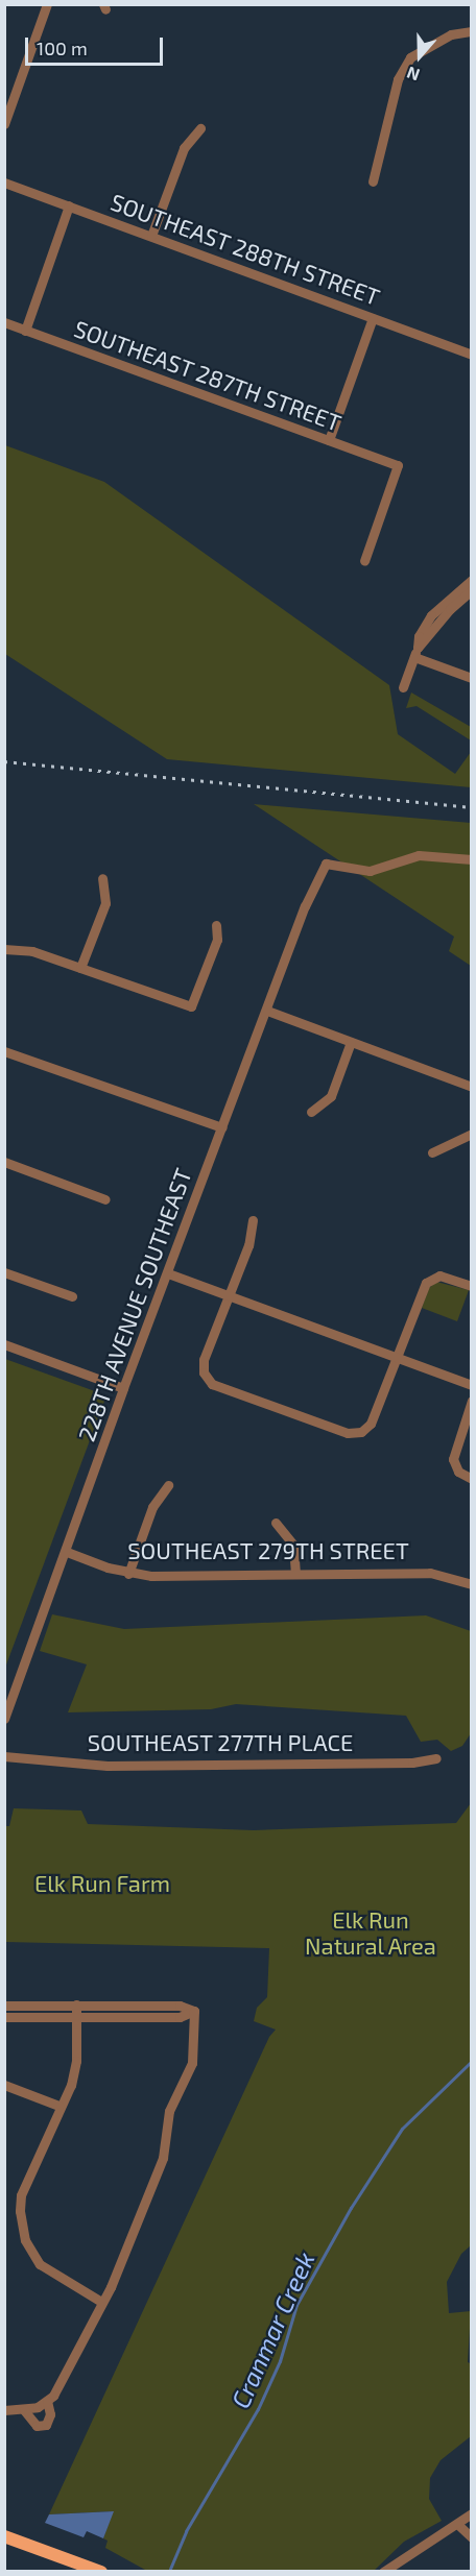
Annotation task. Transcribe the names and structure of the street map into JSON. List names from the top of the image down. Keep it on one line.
{"streets":{"street":["SOUTHEAST 288TH STREET","SOUTHEAST 287TH STREET","228TH AVENUE SOUTHEAST","SOUTHEAST 279TH STREET","SOUTHEAST 277TH PLACE"]},"crossings":[["228TH AVENUE SOUTHEAST","SOUTHEAST 279TH STREET"]],"water":["Cranmar Creek"],"parks":["Elk Run Farm","Elk Run Natural Area"],"scale_bar":"100 m","north":"bottom"}
